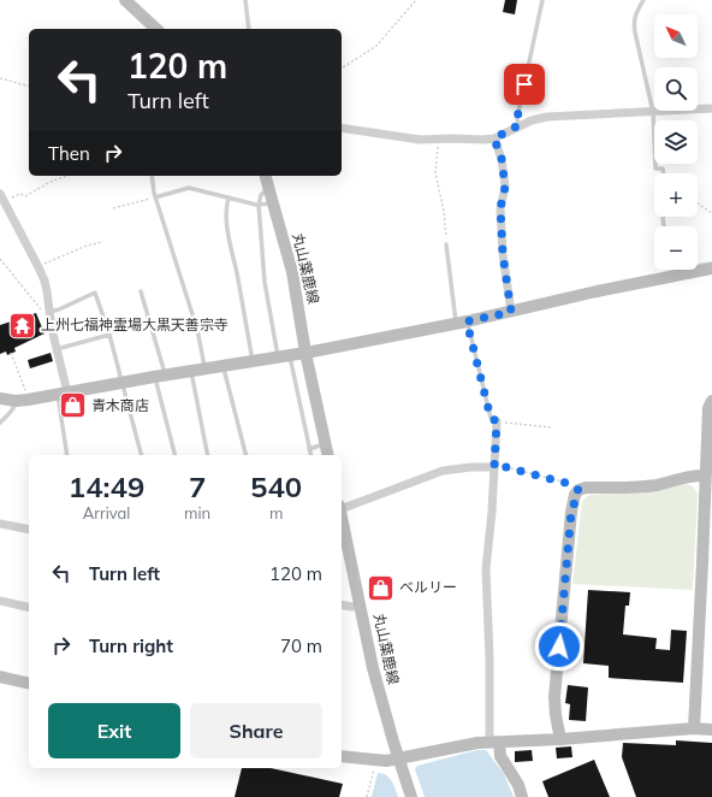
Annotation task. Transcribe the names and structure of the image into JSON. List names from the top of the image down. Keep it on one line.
{"streets":{"street":["丸山葉鹿線"]},"places":{"temple":["上州七福神霊場大黒天善宗寺"],"shop":["青木商店","ベルリー"]},"north":"top left","page":{"map_buttons":["+","−"],"turn":["120 m","Turn left"],"then":"Then","eta":["14:49","Arrival","7","min","540","m"],"list":[{"name":"Turn left","value":"120 m"},{"name":"Turn right","value":"70 m"}],"buttons":["Exit","Share"]}}
